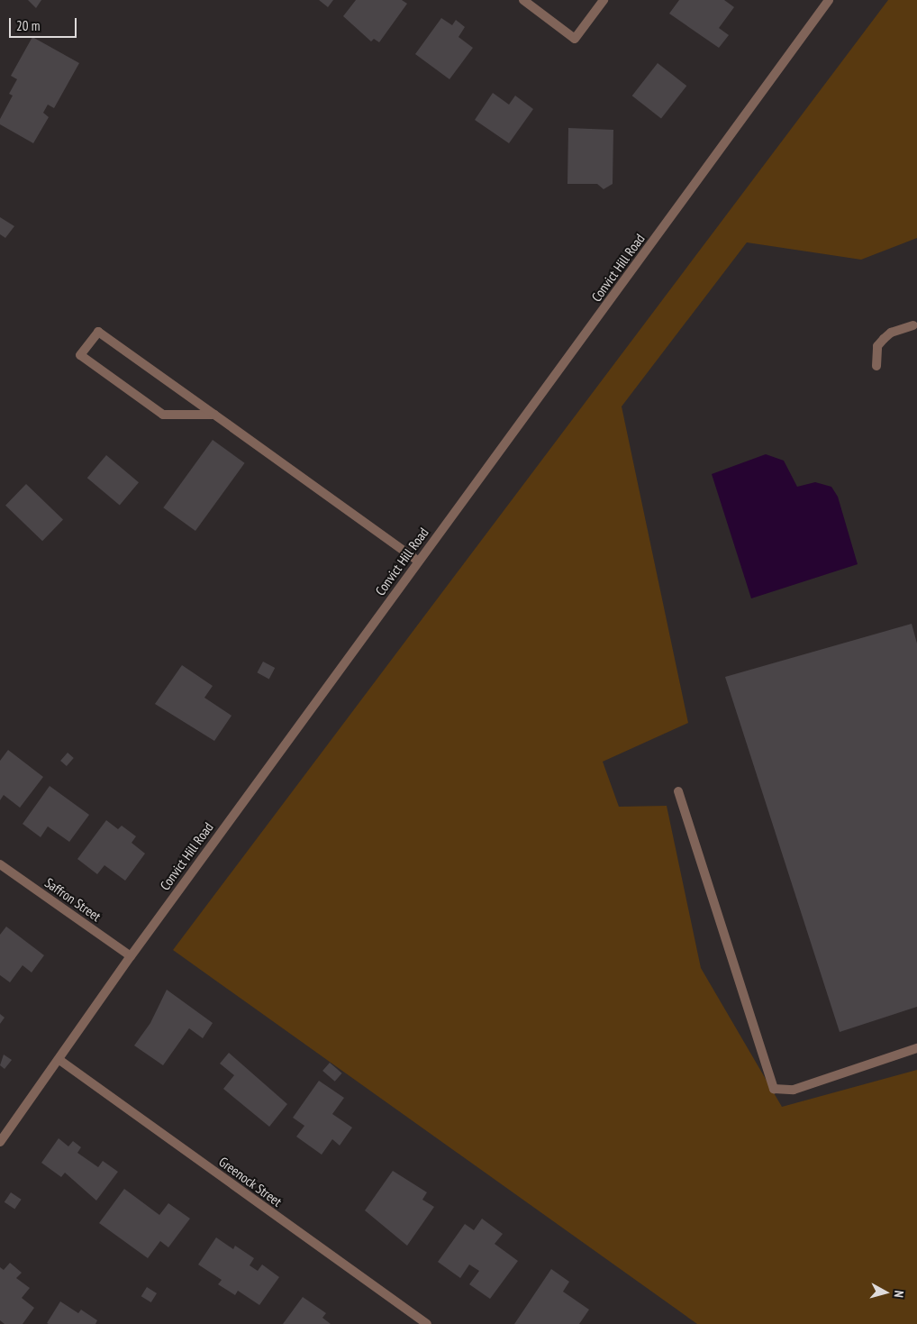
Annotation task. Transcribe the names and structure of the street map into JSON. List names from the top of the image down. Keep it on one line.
{"streets":{"street":["Convict Hill Road","Saffron Street","Greenock Street"]},"crossings":[["Convict Hill Road","Saffron Street"],["Convict Hill Road","Greenock Street"]],"scale_bar":"20 m","north":"right"}
